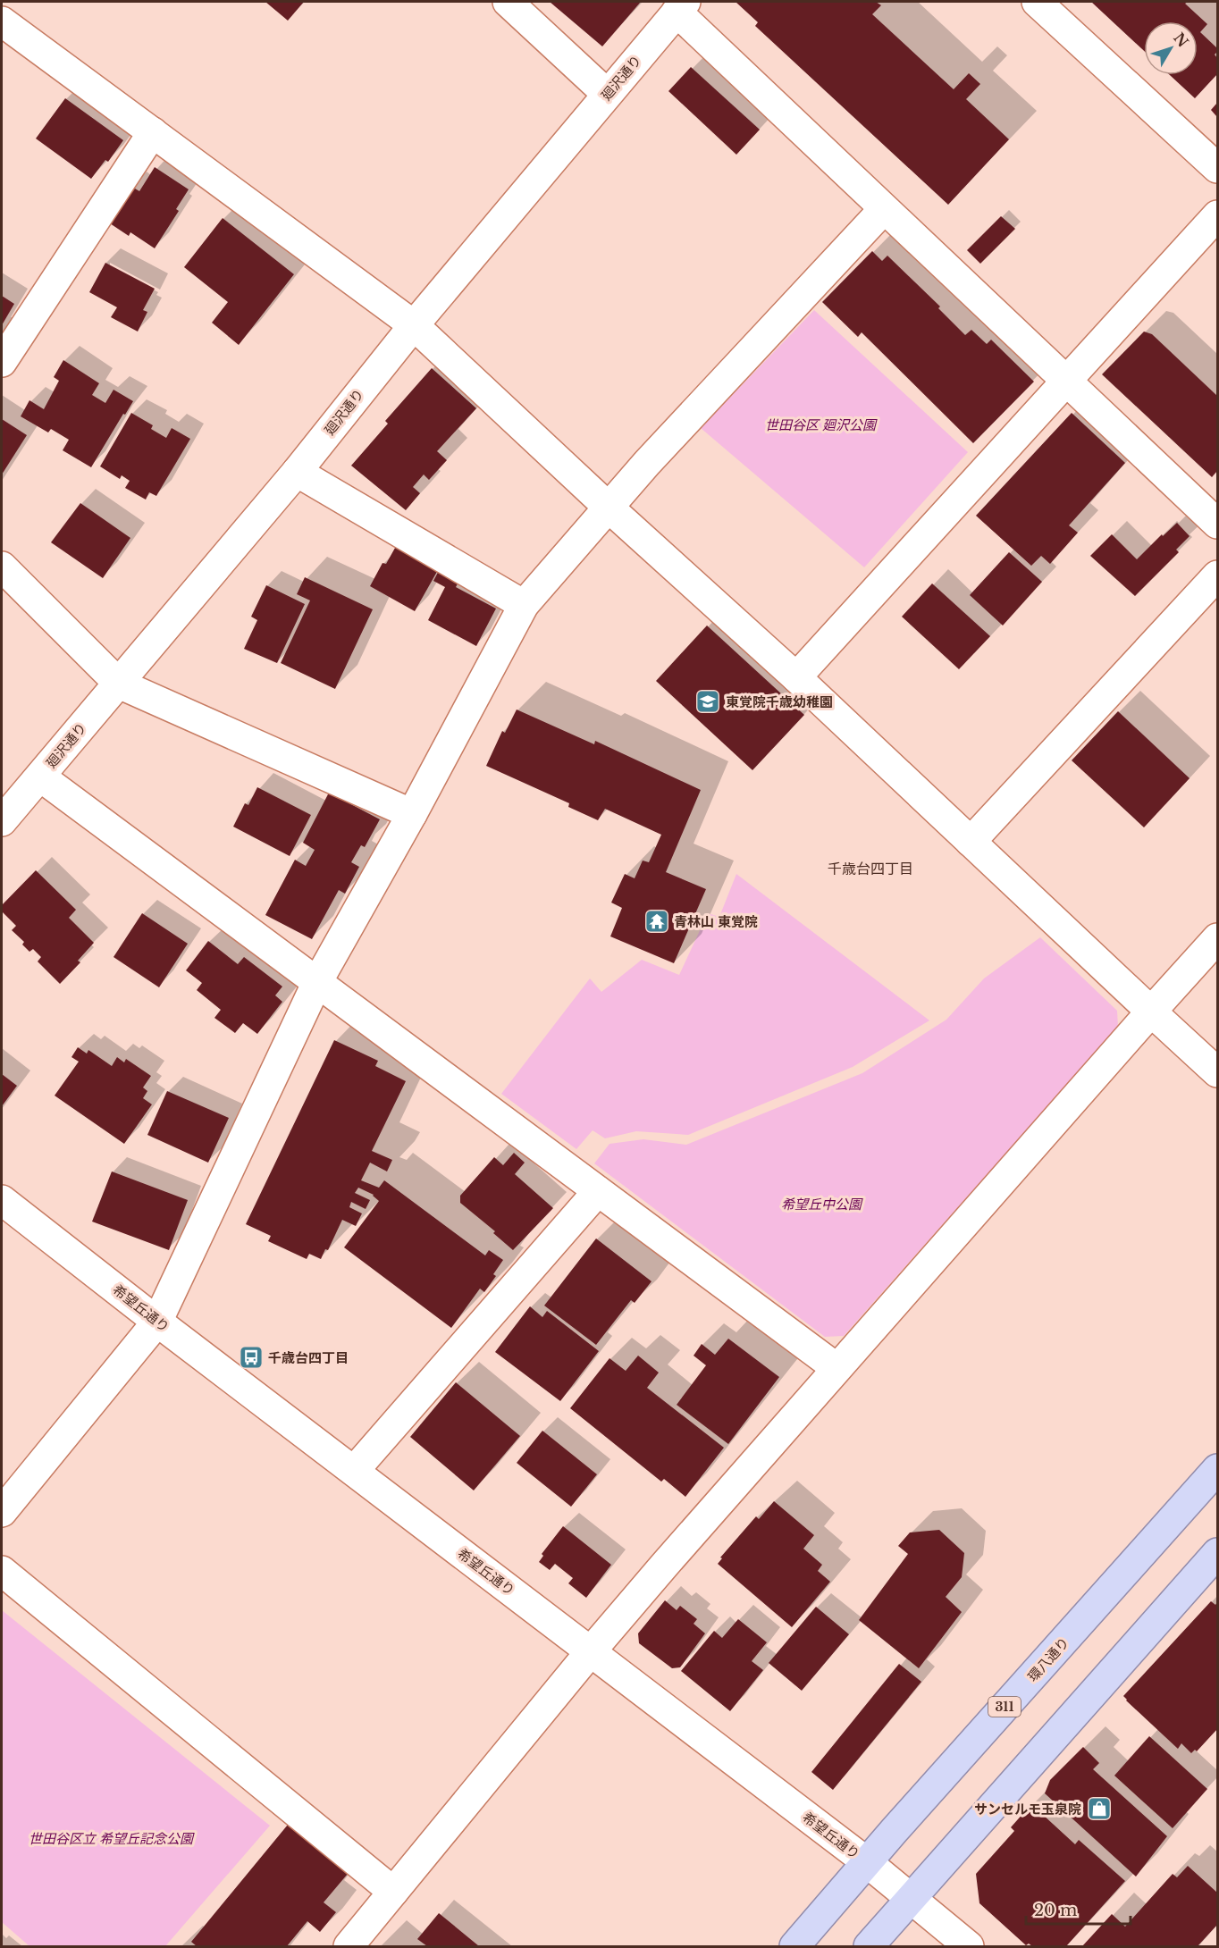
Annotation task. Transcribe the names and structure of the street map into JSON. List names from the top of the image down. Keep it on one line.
{"streets":{"main road":["環八通り","311"],"street":["廻沢通り","希望丘通り"]},"crossings":[["希望丘通り","環八通り"]],"districts":["千歳台四丁目"],"parks":["世田谷区 廻沢公園","希望丘中公園","世田谷区立 希望丘記念公園"],"places":{"school or university":["東覚院千歳幼稚園"],"temple":["青林山 東覚院"],"bus stop":["千歳台四丁目"],"shop":["サンセルモ玉泉院"]},"scale_bar":"20 m","north":"top right"}
